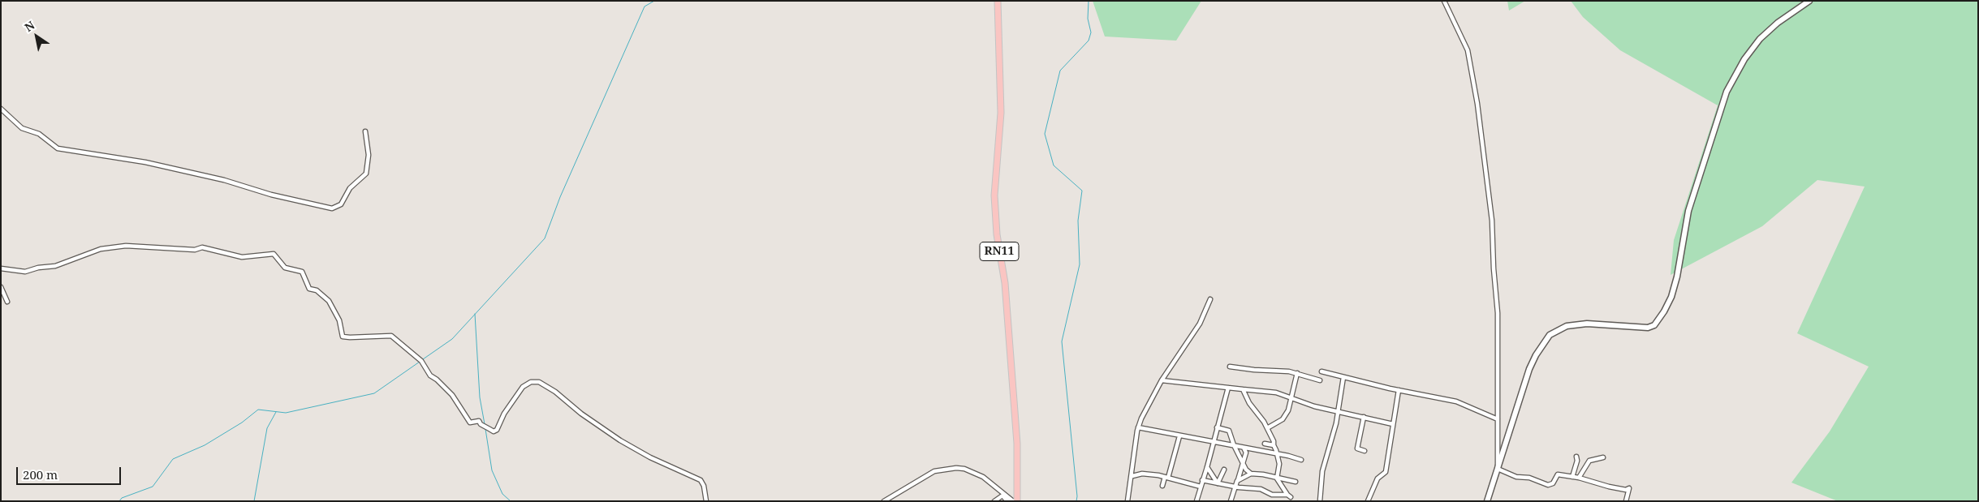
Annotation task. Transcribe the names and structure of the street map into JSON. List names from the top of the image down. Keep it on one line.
{"streets":{"main road":["RN11"]},"scale_bar":"200 m","north":"top left"}
